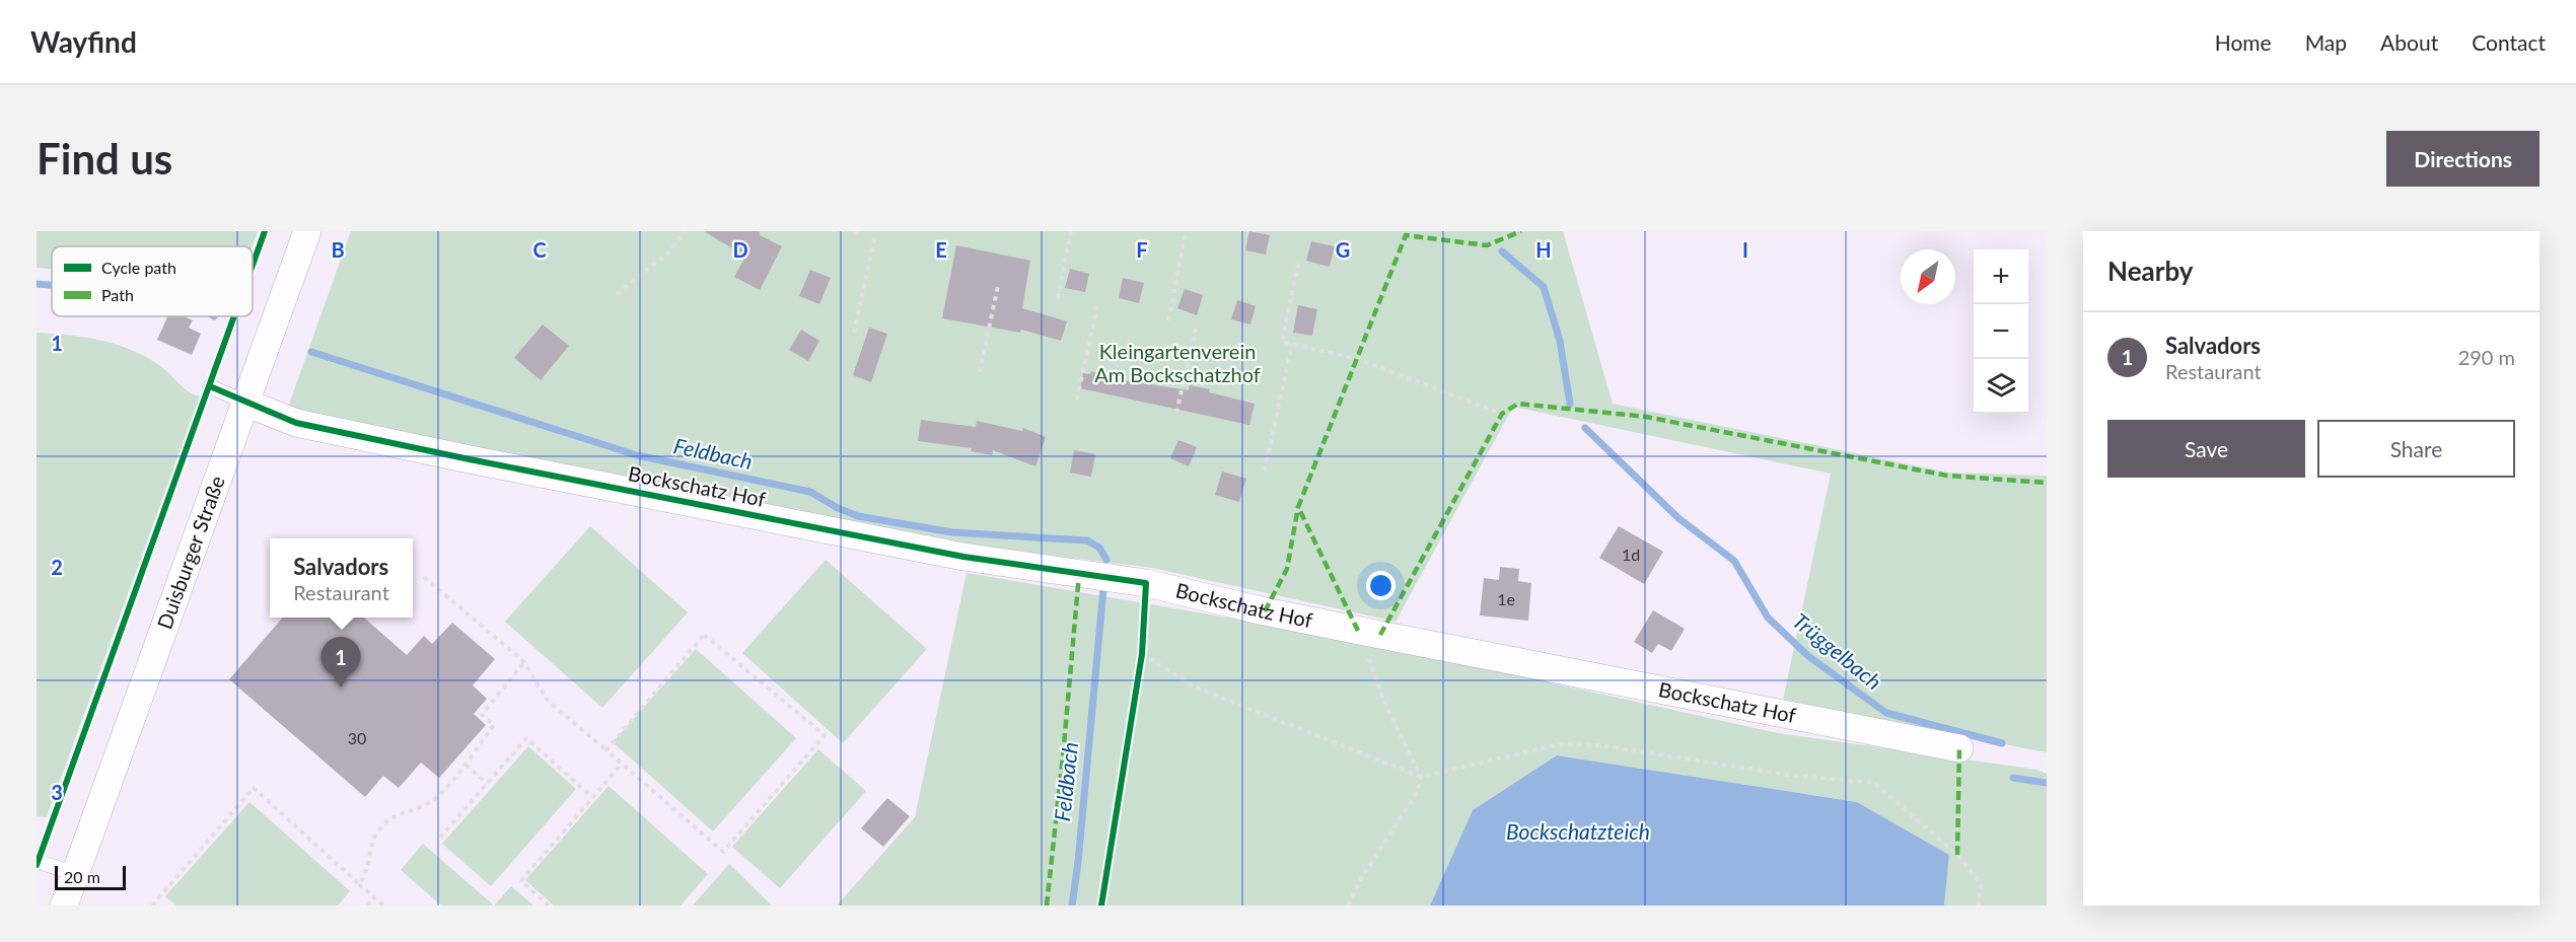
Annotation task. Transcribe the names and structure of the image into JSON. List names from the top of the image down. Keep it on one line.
{"streets":{"street":["Bockschatz Hof","Duisburger Straße"]},"crossings":[["Bockschatz Hof","Duisburger Straße"]],"water":["Feldbach","Trüggelbach","Bockschatzteich"],"parks":["Kleingartenverein Am Bockschatzhof"],"house_numbers":["1d","1e","30"],"legend":["Cycle path","Path"],"scale_bar":"20 m","north":"bottom left","page":{"header":"Wayfind","nav":["Home","Map","About","Contact"],"buttons":["Directions",["Save","Share"]],"title":"Find us","heading":"Nearby","map_buttons":["+","−"],"list":[{"mark":"1","name":"Salvadors","note":"Restaurant","value":"290 m"}],"popup":["Salvadors","Restaurant"],"pins":"1","scale":"20 m"},"grid":{"columns":["B","C","D","E","F","G","H","I"],"rows":["1","2","3"]}}
